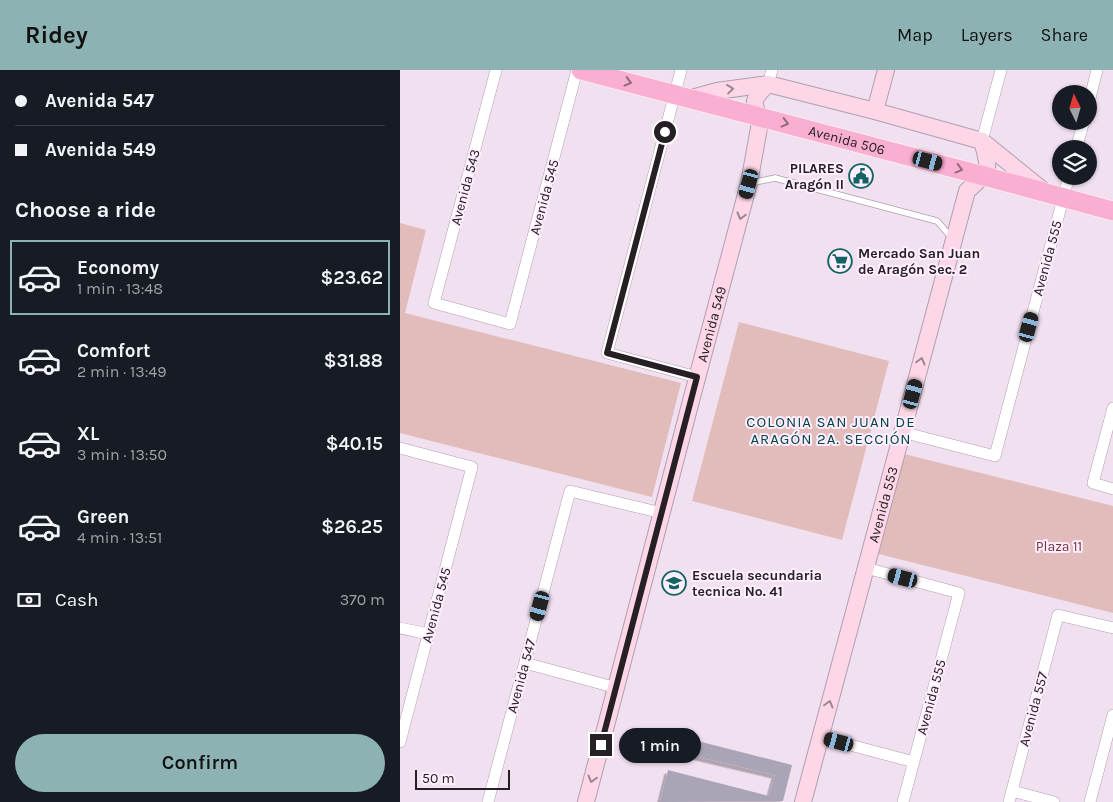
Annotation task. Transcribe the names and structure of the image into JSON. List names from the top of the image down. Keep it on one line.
{"streets":{"main road":["Avenida 506"],"street":["Avenida 543","Avenida 545","Avenida 555","Avenida 549","Avenida 553","Avenida 547","Avenida 557"]},"crossings":[["Avenida 506","Avenida 545"],["Avenida 506","Avenida 555"],["Avenida 506","Avenida 549"],["Avenida 506","Avenida 553"],["Avenida 543","Avenida 545"],["Avenida 555","Avenida 553"],["Avenida 549","Avenida 547"]],"one_way":["Avenida 506","Avenida 549","Avenida 553"],"districts":["COLONIA SAN JUAN DE ARAGÓN 2A. SECCIÓN"],"parks":["Plaza 11"],"places":{"public building":["PILARES Aragón II"],"supermarket":["Mercado San Juan de Aragón Sec. 2"],"school or university":["Escuela secundaria tecnica No. 41"]},"scale_bar":"50 m","north":"top","page":{"header":"Ridey","nav":["Map","Layers","Share"],"banner":["Avenida 547","Avenida 549"],"heading":"Choose a ride","list":[{"name":"Economy","note":"1 min · 13:48","value":"$23.62"},{"name":"Comfort","note":"2 min · 13:49","value":"$31.88"},{"name":"XL","note":"3 min · 13:50","value":"$40.15"},{"name":"Green","note":"4 min · 13:51","value":"$26.25"}],"pay":["Cash","370 m"],"buttons":"Confirm","bubble":"1 min","scale":"50 m"}}
